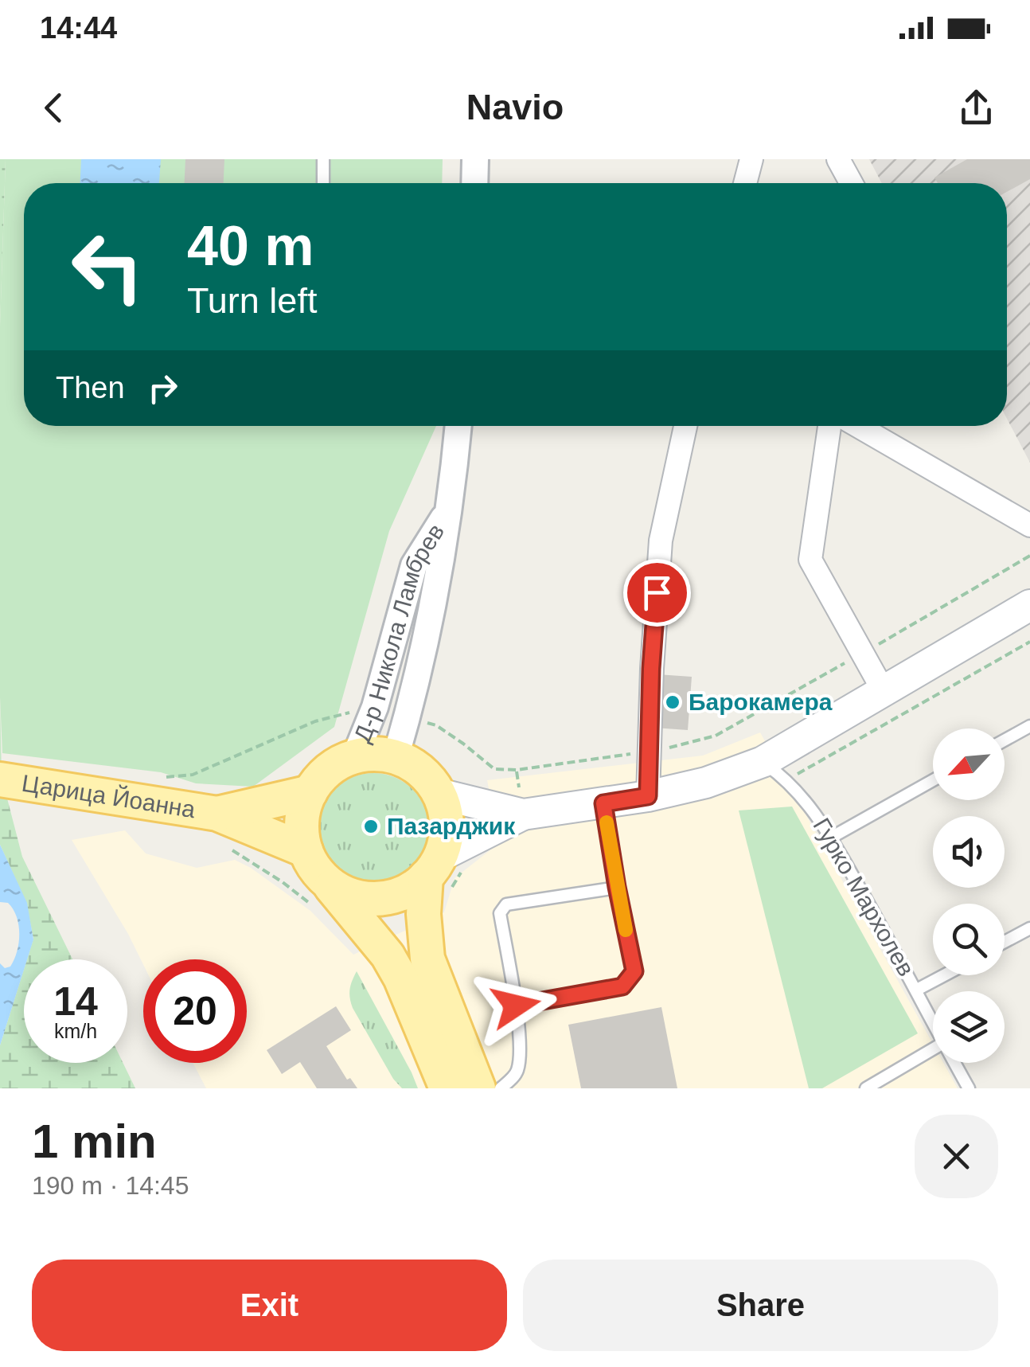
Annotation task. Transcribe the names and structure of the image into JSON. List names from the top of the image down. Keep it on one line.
{"streets":{"main road":["Царица Йоанна"],"street":["Д-р Никола Ламбрев"],"lane":["Гурко Мархолев"]},"crossings":[["Д-р Никола Ламбрев","Царица Йоанна"]],"places":["Барокамера","Пазарджик"],"north":"bottom left","page":{"status":"14:44","header":"Navio","turn":["40 m","Turn left"],"then":"Then","speed":"14 km/h","limit":"20","heading":["1 min","190 m · 14:45"],"buttons":["Exit","Share"]}}
